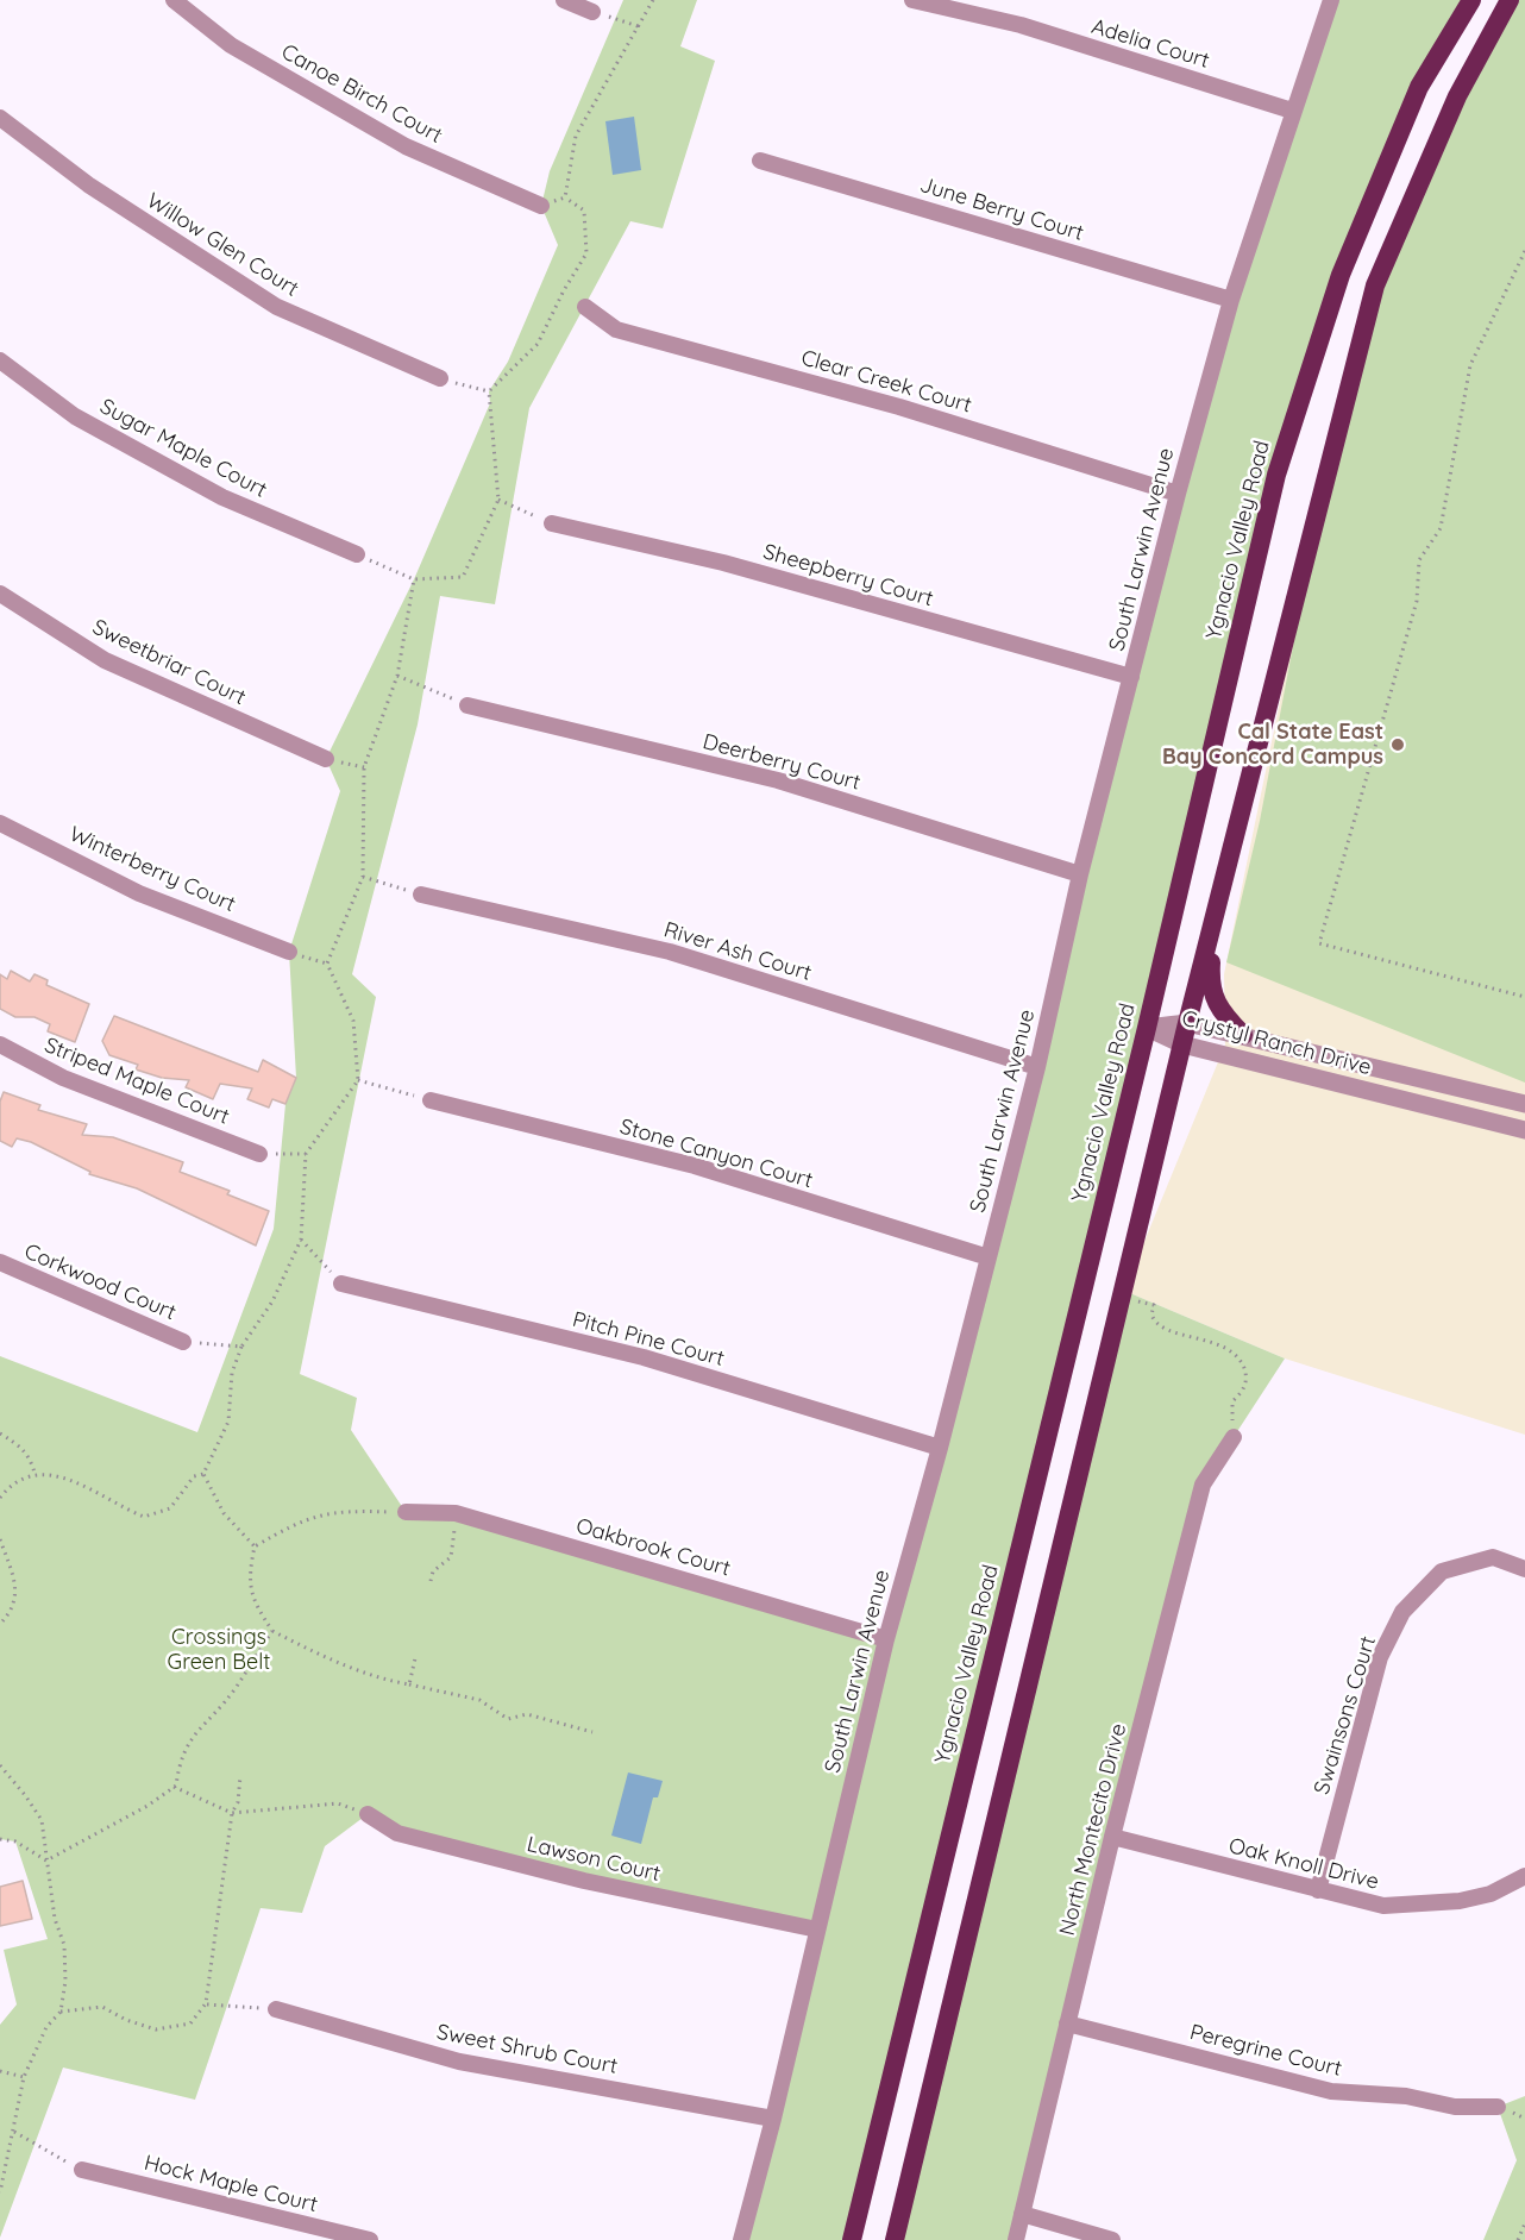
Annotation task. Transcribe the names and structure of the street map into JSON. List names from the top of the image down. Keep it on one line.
{"streets":{"highway":["Ygnacio Valley Road"],"street":["Adelia Court","Canoe Birch Court","June Berry Court","Willow Glen Court","Clear Creek Court","Sugar Maple Court","South Larwin Avenue","Sheepberry Court","Sweetbriar Court","Deerberry Court","Winterberry Court","River Ash Court","Crystyl Ranch Drive","Striped Maple Court","Stone Canyon Court","Corkwood Court","Pitch Pine Court","Oakbrook Court","Swainsons Court","North Montecito Drive","Lawson Court","Oak Knoll Drive","Sweet Shrub Court","Peregrine Court","Hock Maple Court"]},"crossings":[["Adelia Court","South Larwin Avenue"],["June Berry Court","South Larwin Avenue"],["Clear Creek Court","South Larwin Avenue"],["Ygnacio Valley Road","Crystyl Ranch Drive"],["South Larwin Avenue","Sheepberry Court"],["South Larwin Avenue","Deerberry Court"],["South Larwin Avenue","River Ash Court"],["South Larwin Avenue","Stone Canyon Court"],["South Larwin Avenue","Pitch Pine Court"],["South Larwin Avenue","Oakbrook Court"],["South Larwin Avenue","Lawson Court"],["South Larwin Avenue","Sweet Shrub Court"],["Swainsons Court","Oak Knoll Drive"],["North Montecito Drive","Oak Knoll Drive"],["North Montecito Drive","Peregrine Court"]],"parks":["Crossings Green Belt"],"places":["Cal State East Bay Concord Campus"]}
